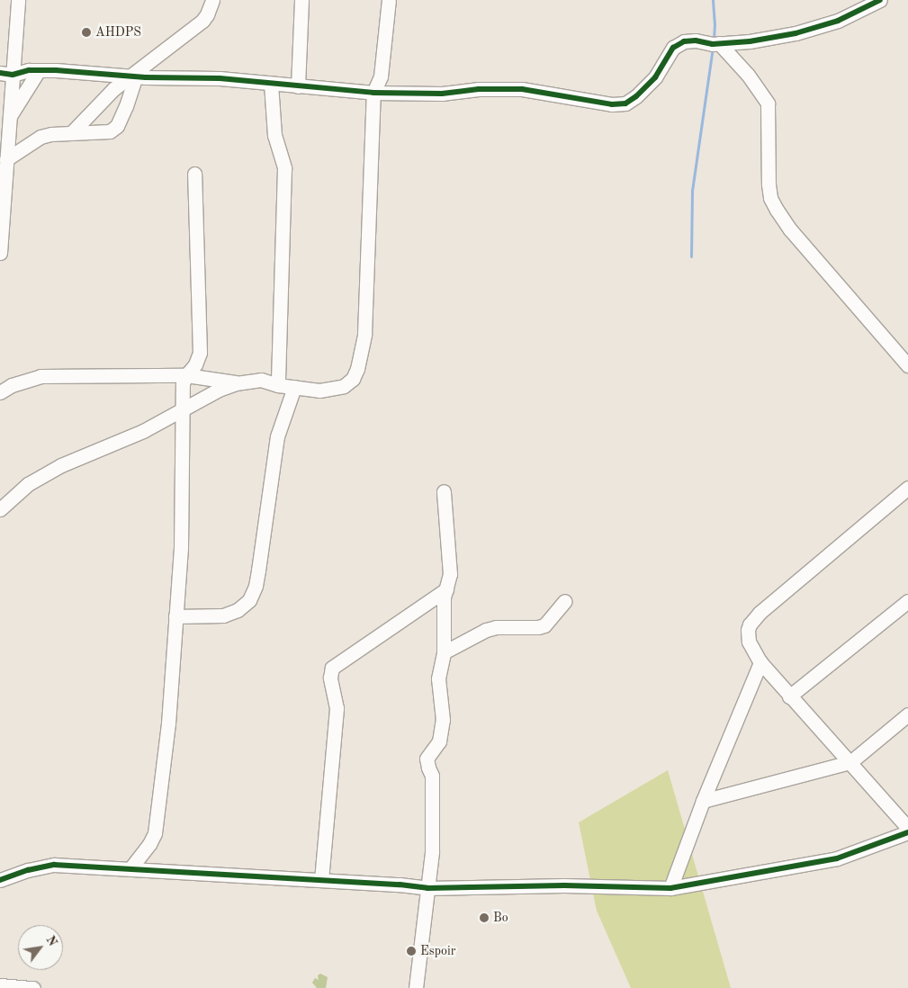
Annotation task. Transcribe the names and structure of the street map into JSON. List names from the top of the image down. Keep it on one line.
{"places":["AHDPS","Bo","Espoir"],"north":"top right"}
